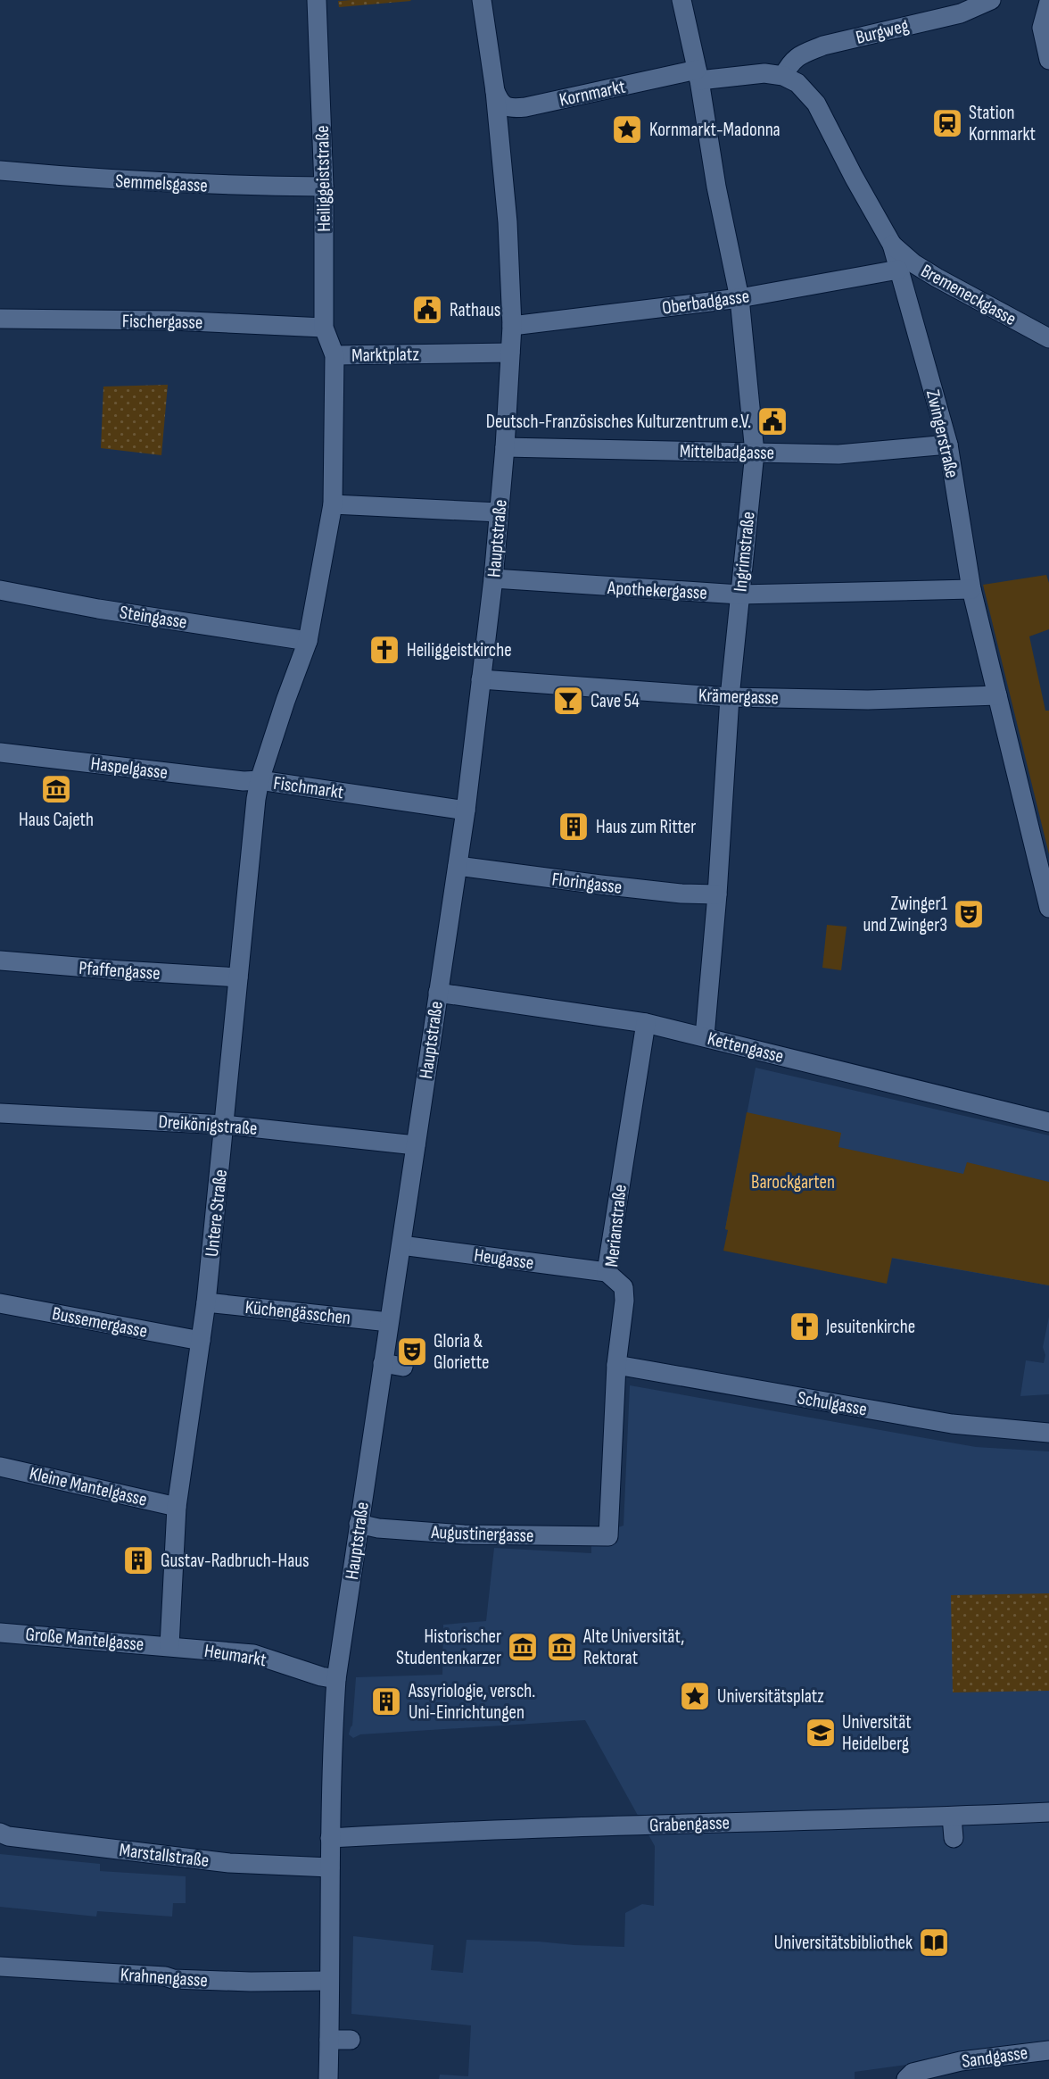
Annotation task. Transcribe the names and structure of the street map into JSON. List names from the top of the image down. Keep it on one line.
{"streets":{"street":["Burgweg","Kornmarkt","Heiliggeiststraße","Semmelsgasse","Bremeneckgasse","Oberbadgasse","Fischergasse","Marktplatz","Zwingerstraße","Mittelbadgasse","Hauptstraße","Ingrimstraße","Apothekergasse","Steingasse","Krämergasse","Haspelgasse","Fischmarkt","Floringasse","Pfaffengasse","Kettengasse","Dreikönigstraße","Untere Straße","Merianstraße","Heugasse","Küchengässchen","Bussemergasse","Schulgasse","Kleine Mantelgasse","Augustinergasse","Große Mantelgasse","Heumarkt","Grabengasse","Marstallstraße","Krahnengasse","Sandgasse"]},"crossings":[["Burgweg","Zwingerstraße"],["Kornmarkt","Hauptstraße"],["Kornmarkt","Ingrimstraße"],["Heiliggeiststraße","Semmelsgasse"],["Heiliggeiststraße","Fischergasse"],["Heiliggeiststraße","Marktplatz"],["Bremeneckgasse","Zwingerstraße"],["Oberbadgasse","Zwingerstraße"],["Oberbadgasse","Hauptstraße"],["Oberbadgasse","Ingrimstraße"],["Marktplatz","Hauptstraße"],["Marktplatz","Steingasse"],["Marktplatz","Fischmarkt"],["Zwingerstraße","Mittelbadgasse"],["Zwingerstraße","Apothekergasse"],["Zwingerstraße","Krämergasse"],["Mittelbadgasse","Hauptstraße"],["Mittelbadgasse","Ingrimstraße"],["Hauptstraße","Apothekergasse"],["Hauptstraße","Krämergasse"],["Hauptstraße","Fischmarkt"],["Hauptstraße","Floringasse"],["Hauptstraße","Kettengasse"],["Hauptstraße","Dreikönigstraße"],["Hauptstraße","Heugasse"],["Hauptstraße","Küchengässchen"],["Hauptstraße","Augustinergasse"],["Hauptstraße","Heumarkt"],["Hauptstraße","Grabengasse"],["Hauptstraße","Marstallstraße"],["Hauptstraße","Krahnengasse"],["Ingrimstraße","Apothekergasse"],["Ingrimstraße","Krämergasse"],["Ingrimstraße","Floringasse"],["Ingrimstraße","Kettengasse"],["Steingasse","Fischmarkt"],["Haspelgasse","Fischmarkt"],["Haspelgasse","Untere Straße"],["Fischmarkt","Untere Straße"],["Pfaffengasse","Untere Straße"],["Kettengasse","Merianstraße"],["Dreikönigstraße","Untere Straße"],["Untere Straße","Küchengässchen"],["Untere Straße","Bussemergasse"],["Untere Straße","Kleine Mantelgasse"],["Untere Straße","Große Mantelgasse"],["Untere Straße","Heumarkt"],["Merianstraße","Heugasse"],["Merianstraße","Schulgasse"],["Merianstraße","Augustinergasse"],["Große Mantelgasse","Heumarkt"]],"parks":["Barockgarten"],"places":{"station":["Station Kornmarkt"],"place":["Kornmarkt-Madonna","Universitätsplatz"],"public building":["Rathaus","Deutsch-Französisches Kulturzentrum e.V."],"church":["Heiliggeistkirche","Jesuitenkirche"],"bar":["Cave 54"],"museum":["Haus Cajeth","Historischer Studentenkarzer","Alte Universität, Rektorat"],"building":["Haus zum Ritter","Gustav-Radbruch-Haus","Assyriologie, versch. Uni-Einrichtungen"],"theatre":["Zwinger1 und Zwinger3","Gloria & Gloriette"],"school or university":["Universität Heidelberg"],"library":["Universitätsbibliothek"]}}
